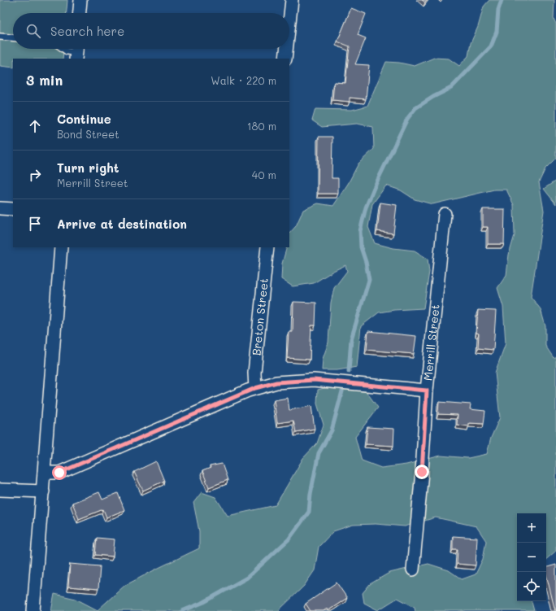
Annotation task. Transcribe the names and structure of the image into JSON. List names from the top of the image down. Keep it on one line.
{"streets":{"street":["Breton Street","Merrill Street"]},"page":{"search":"Search here","heading":["3 min","Walk · 220 m"],"list":[["Continue","Bond Street","180 m"],["Turn right","Merrill Street","40 m"],"Arrive at destination"],"map_buttons":["+","−"]}}
